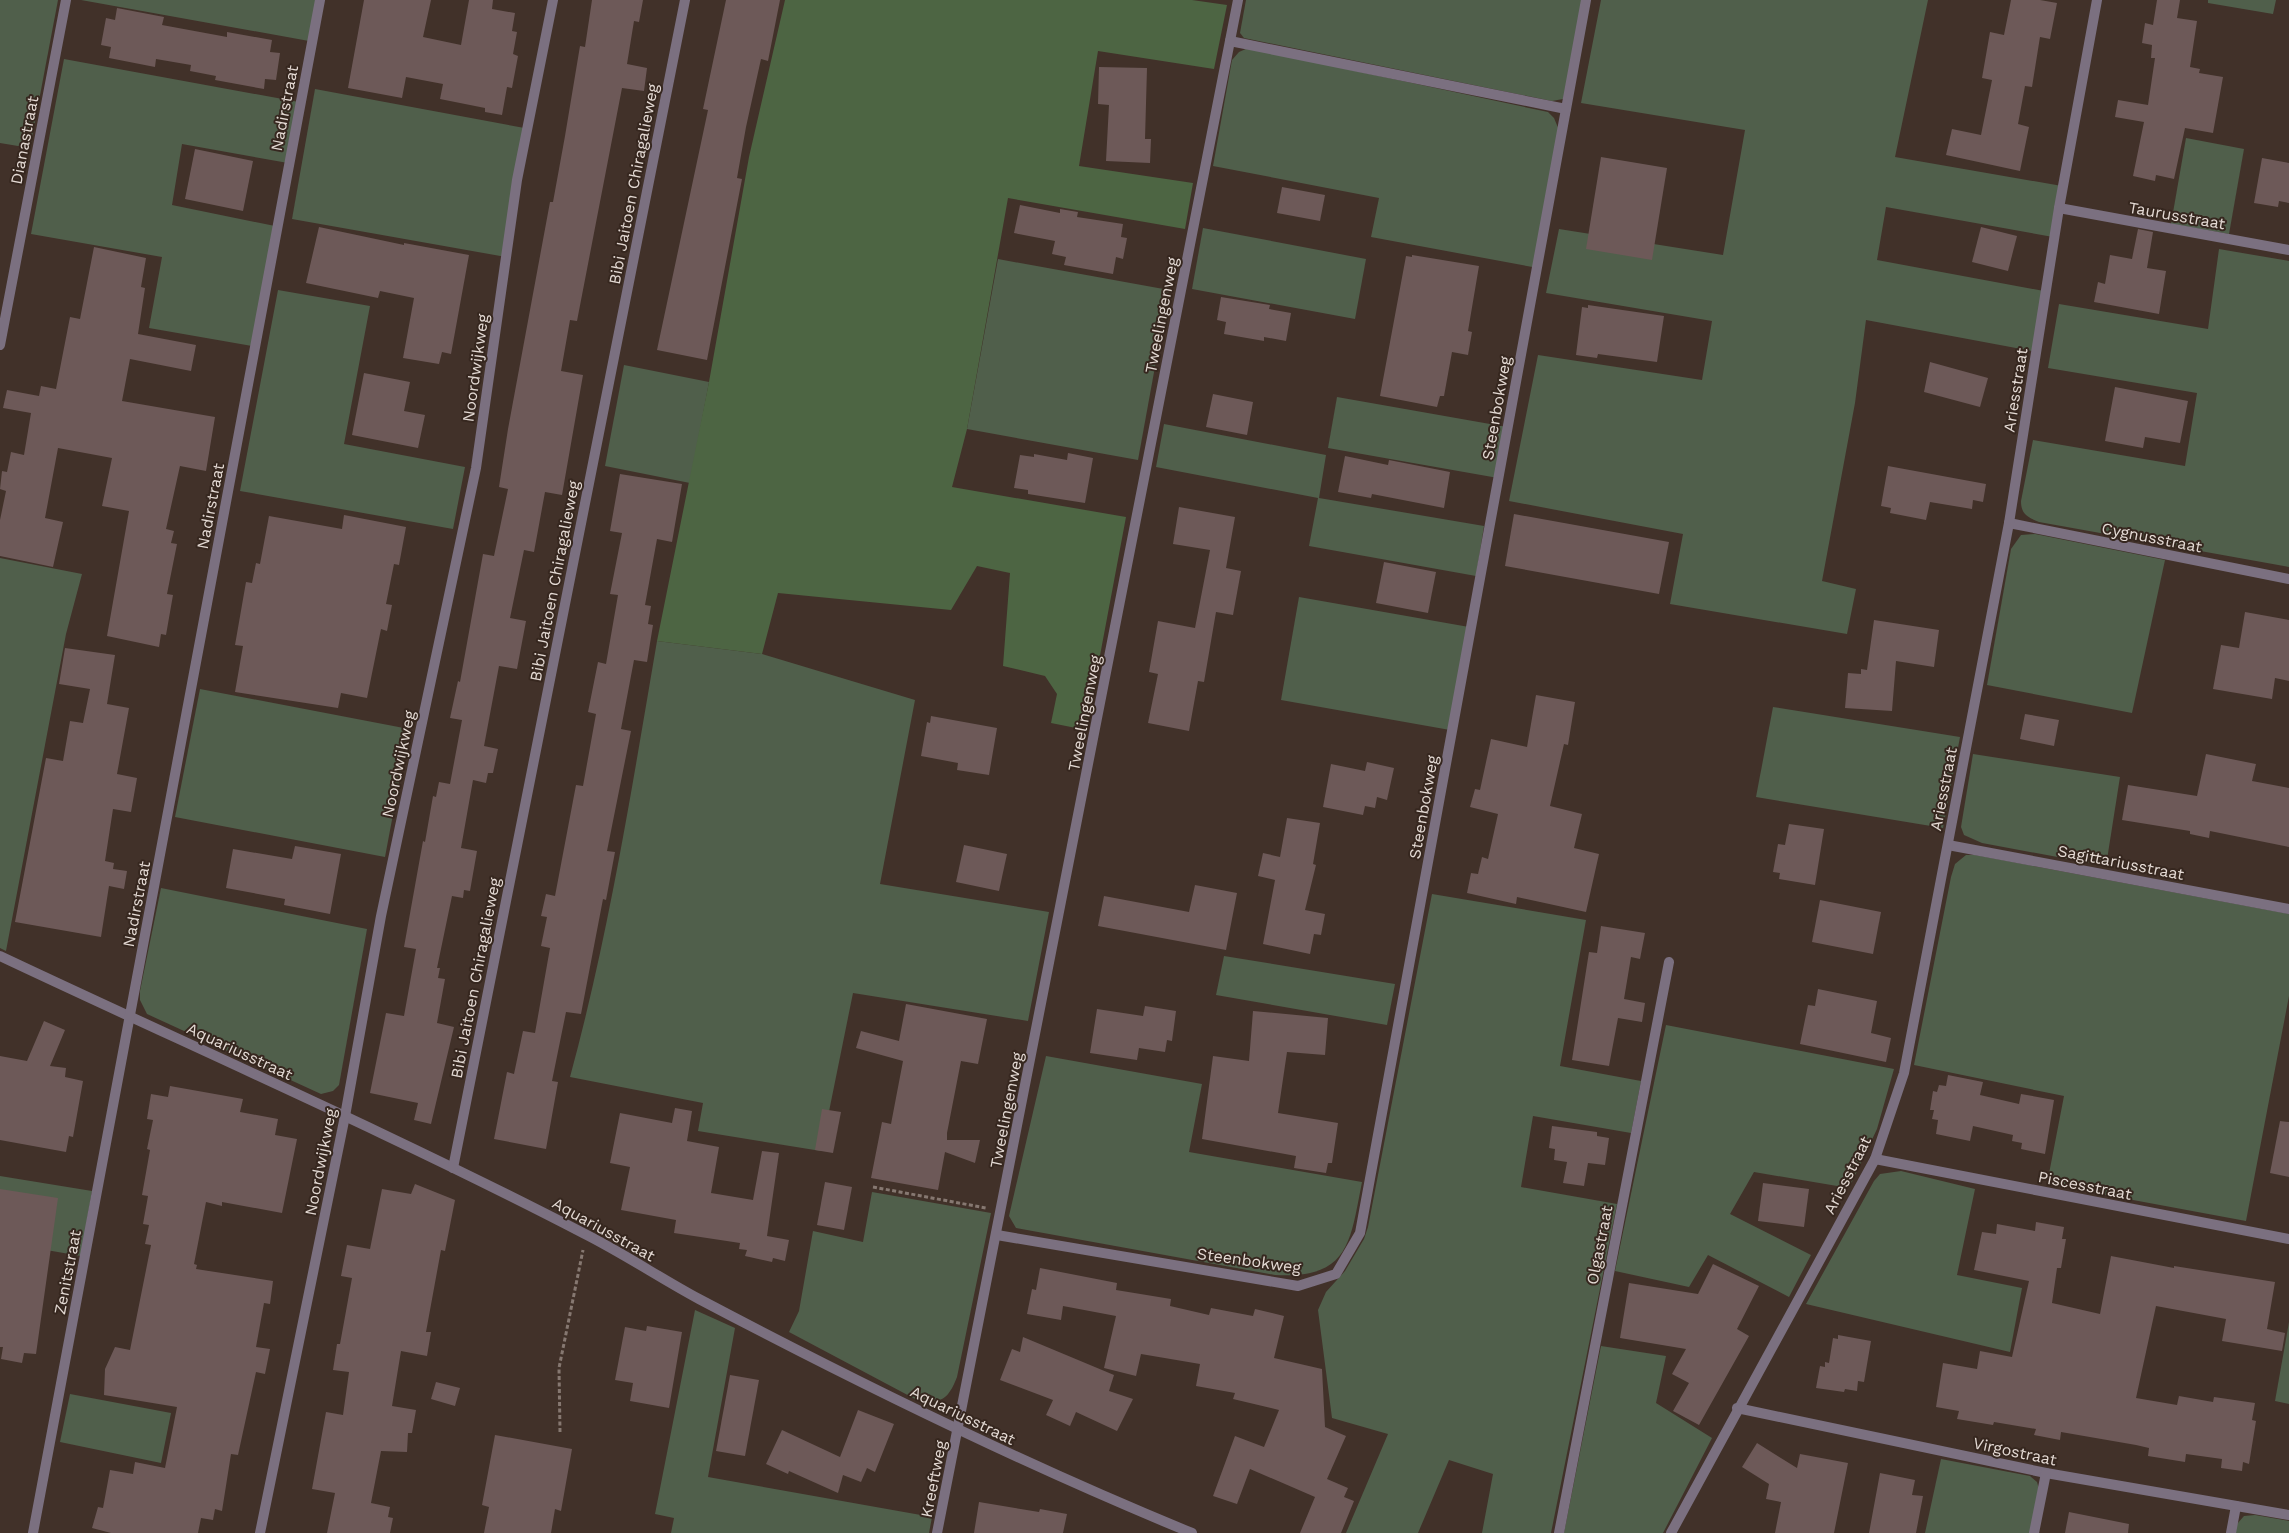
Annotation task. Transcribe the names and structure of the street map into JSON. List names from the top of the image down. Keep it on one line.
{"streets":{"street":["Nadirstraat","Dianastraat","Bibi Jaitoen Chiragalieweg","Taurusstraat","Tweelingenweg","Noordwijkweg","Ariesstraat","Steenbokweg","Cygnusstraat","Sagittariusstraat","Aquariusstraat","Piscesstraat","Olgastraat","Zenitstraat","Virgostraat","Kreeftweg"]},"crossings":[["Nadirstraat","Aquariusstraat"],["Nadirstraat","Zenitstraat"],["Bibi Jaitoen Chiragalieweg","Aquariusstraat"],["Taurusstraat","Ariesstraat"],["Tweelingenweg","Steenbokweg"],["Tweelingenweg","Aquariusstraat"],["Tweelingenweg","Kreeftweg"],["Noordwijkweg","Aquariusstraat"],["Ariesstraat","Cygnusstraat"],["Ariesstraat","Sagittariusstraat"],["Ariesstraat","Piscesstraat"],["Ariesstraat","Virgostraat"],["Aquariusstraat","Zenitstraat"],["Aquariusstraat","Kreeftweg"]]}
